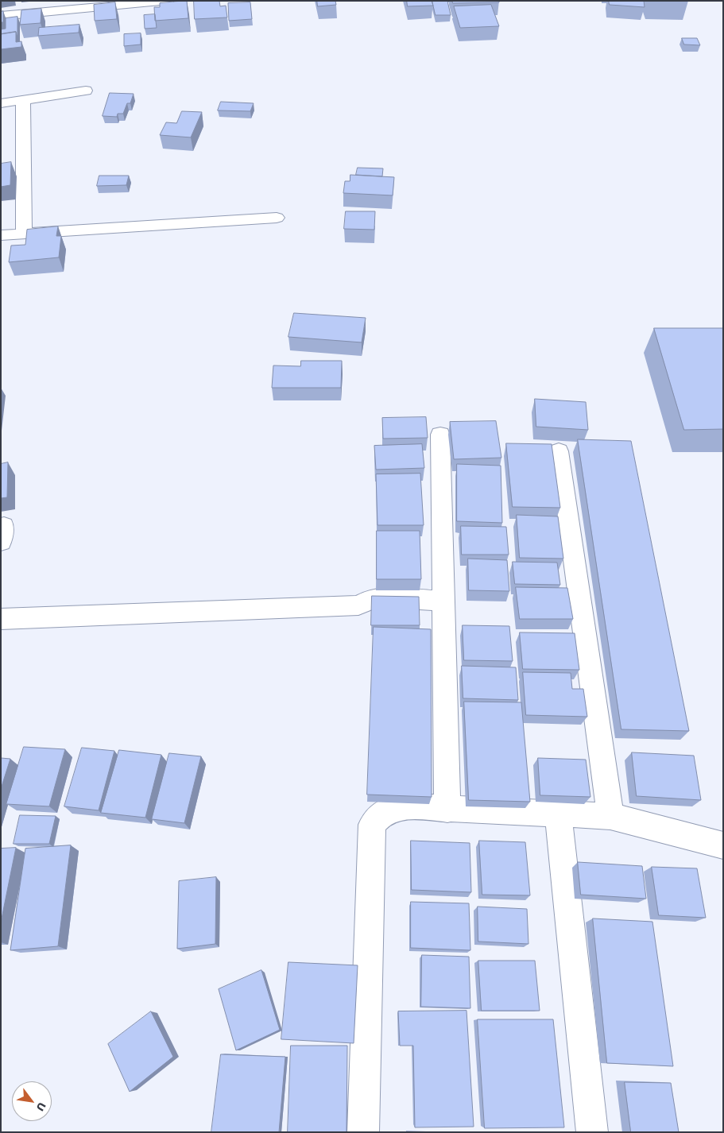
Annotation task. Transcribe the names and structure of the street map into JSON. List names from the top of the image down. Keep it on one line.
{"north":"bottom right"}
